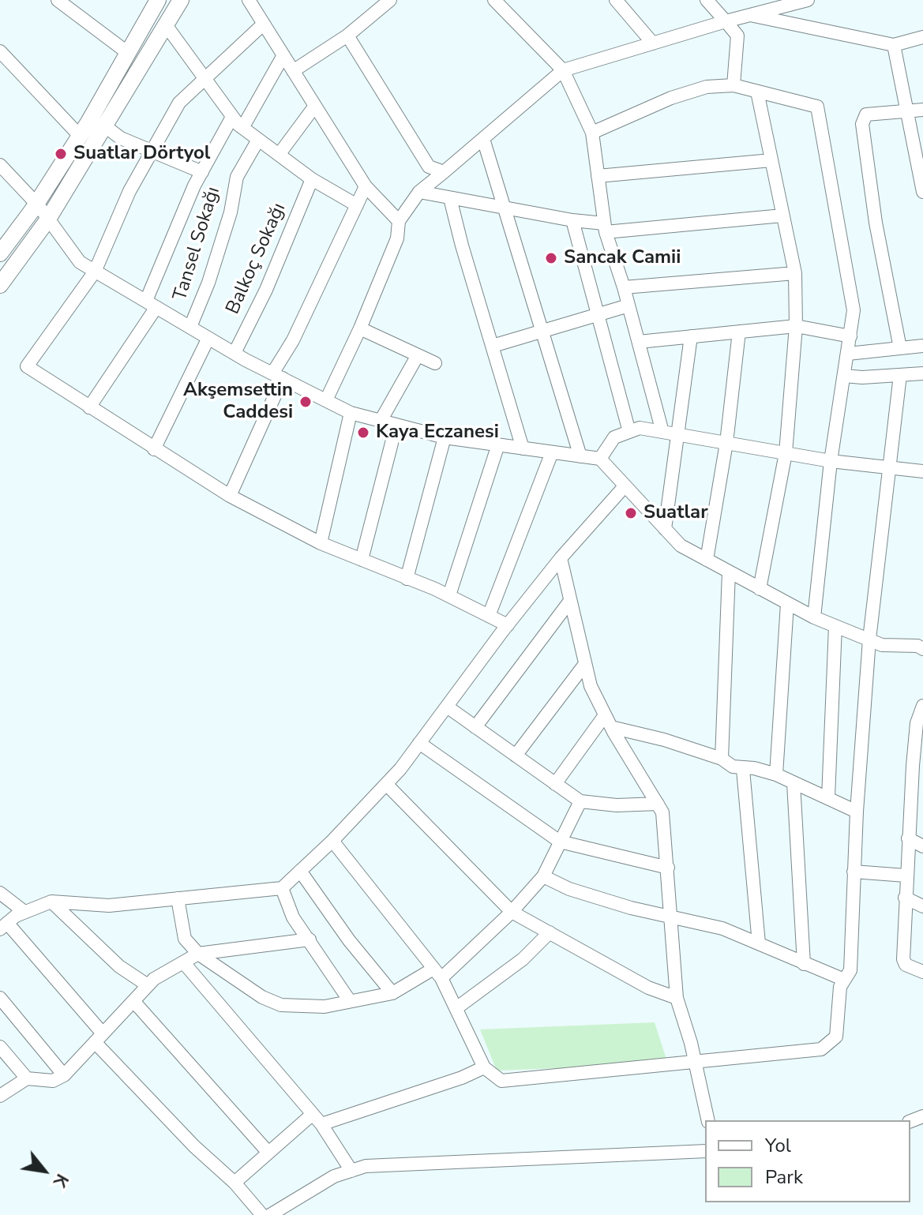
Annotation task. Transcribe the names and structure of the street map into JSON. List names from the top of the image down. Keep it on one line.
{"streets":{"street":["Tansel Sokağı","Balkoç Sokağı"]},"places":["Suatlar Dörtyol","Sancak Camii","Akşemsettin Caddesi","Kaya Eczanesi","Suatlar"],"legend":["Yol","Park"],"north":"bottom right"}
